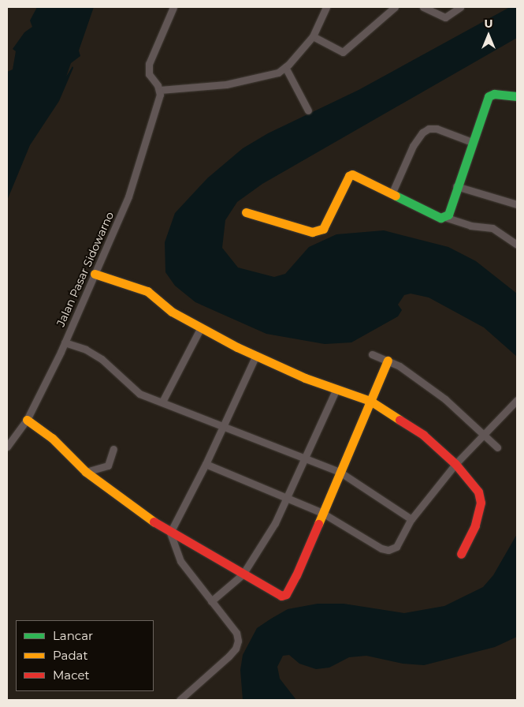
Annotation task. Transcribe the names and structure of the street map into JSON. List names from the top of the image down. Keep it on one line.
{"streets":{"street":["Jalan Pasar Sidowarno"]},"legend":["Lancar","Padat","Macet"],"north":"top"}
